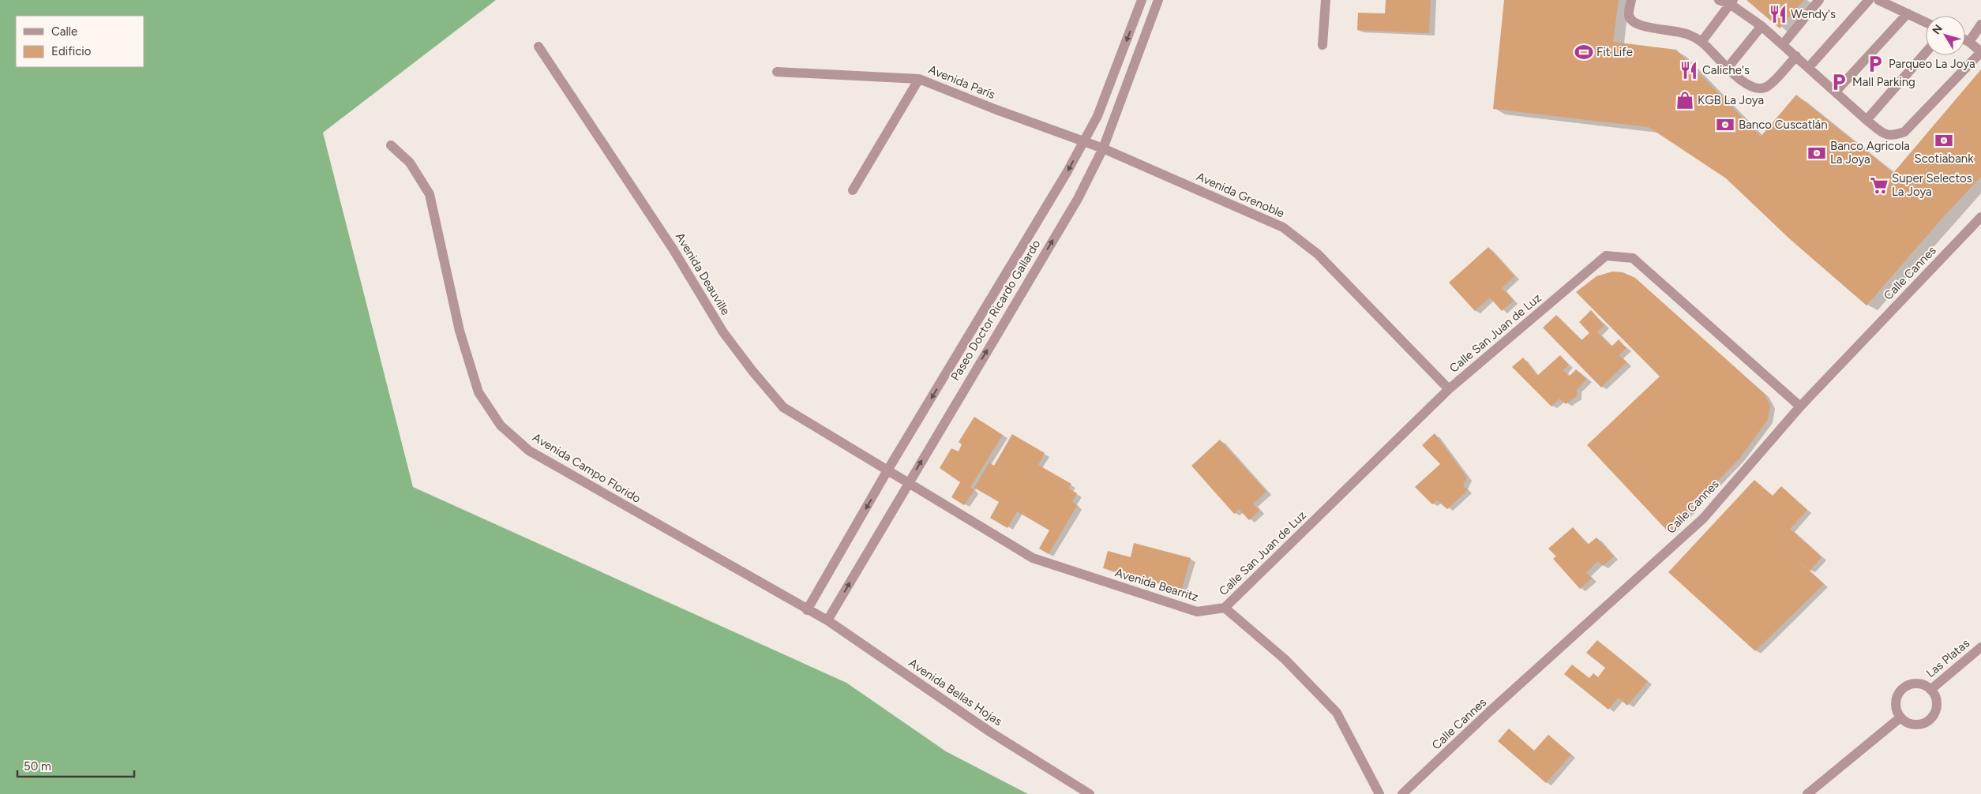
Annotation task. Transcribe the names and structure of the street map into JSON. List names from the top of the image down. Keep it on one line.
{"streets":{"street":["Avenida París","Avenida Grenoble","Calle Cannes","Avenida Deauville","Paseo Doctor Ricardo Gallardo","Calle San Juan de Luz","Avenida Campo Florido","Avenida Bearritz","Las Platas","Avenida Bellas Hojas"]},"crossings":[["Avenida París","Avenida Grenoble"],["Avenida París","Paseo Doctor Ricardo Gallardo"],["Avenida Grenoble","Paseo Doctor Ricardo Gallardo"],["Avenida Grenoble","Calle San Juan de Luz"],["Calle Cannes","Calle San Juan de Luz"],["Avenida Deauville","Paseo Doctor Ricardo Gallardo"],["Avenida Deauville","Avenida Bearritz"],["Paseo Doctor Ricardo Gallardo","Avenida Campo Florido"],["Paseo Doctor Ricardo Gallardo","Avenida Bearritz"],["Paseo Doctor Ricardo Gallardo","Avenida Bellas Hojas"],["Calle San Juan de Luz","Avenida Bearritz"],["Avenida Campo Florido","Avenida Bellas Hojas"]],"places":{"restaurant":["Wendy's","Caliche's"],"sports":["Fit Life"],"parking":["Parqueo La Joya","Mall Parking"],"shop":["KGB La Joya"],"bank":["Banco Cuscatlán","Scotiabank","Banco Agricola La Joya"],"supermarket":["Super Selectos La Joya"]},"legend":["Calle","Edificio"],"scale_bar":"50 m","north":"top left"}
